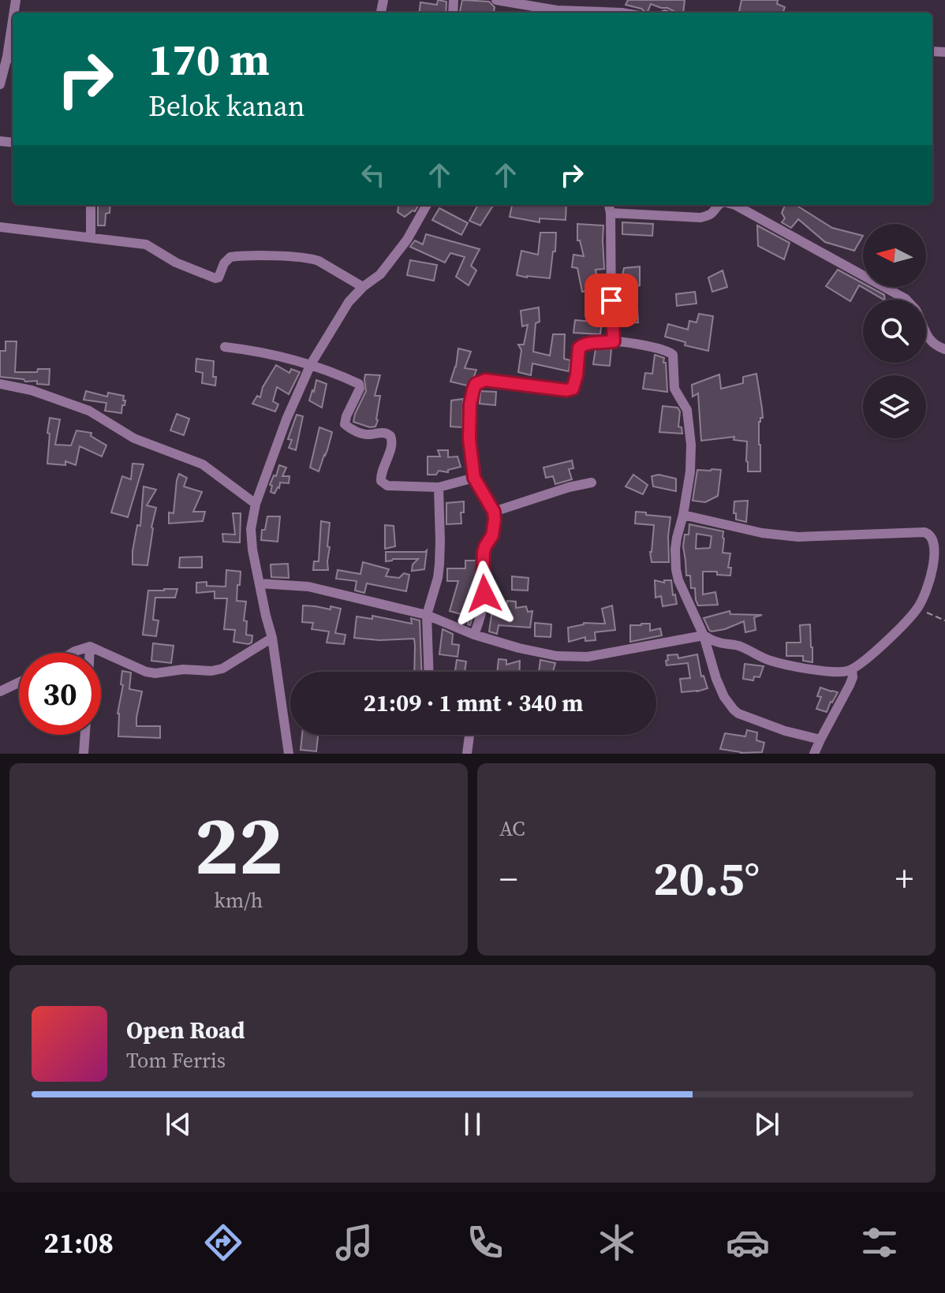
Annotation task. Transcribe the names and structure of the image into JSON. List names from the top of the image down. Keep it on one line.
{"north":"left","page":{"turn":["170 m","Belok kanan"],"limit":"30","trip":"21:09 · 1 mnt · 340 m","tile":[["22","km/h"],"AC"],"heat":["−","20.5°","+"],"song":["Open Road","Tom Ferris"],"tabs":"21:08"}}
